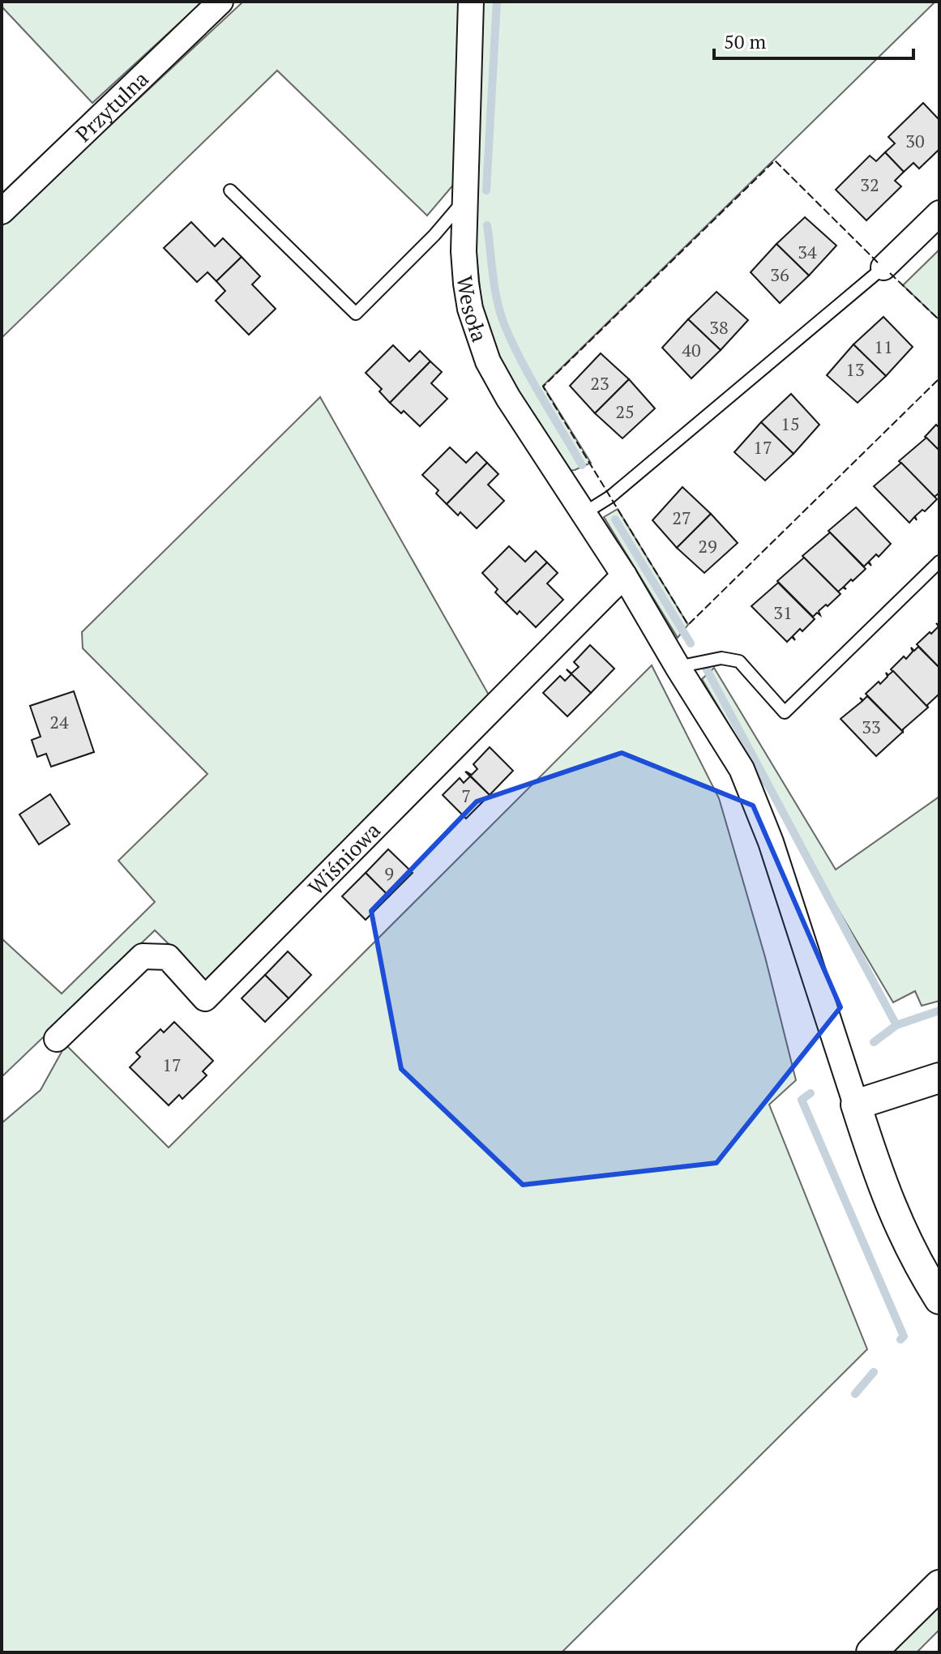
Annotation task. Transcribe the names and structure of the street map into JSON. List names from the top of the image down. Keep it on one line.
{"streets":{"street":["Przytulna","Wesoła","Wiśniowa"]},"crossings":[["Wesoła","Wiśniowa"]],"house_numbers":["30","32","34","36","38","11","40","13","23","25","15","17","27","29","31","24","33","7","9","17"],"scale_bar":"50 m"}
